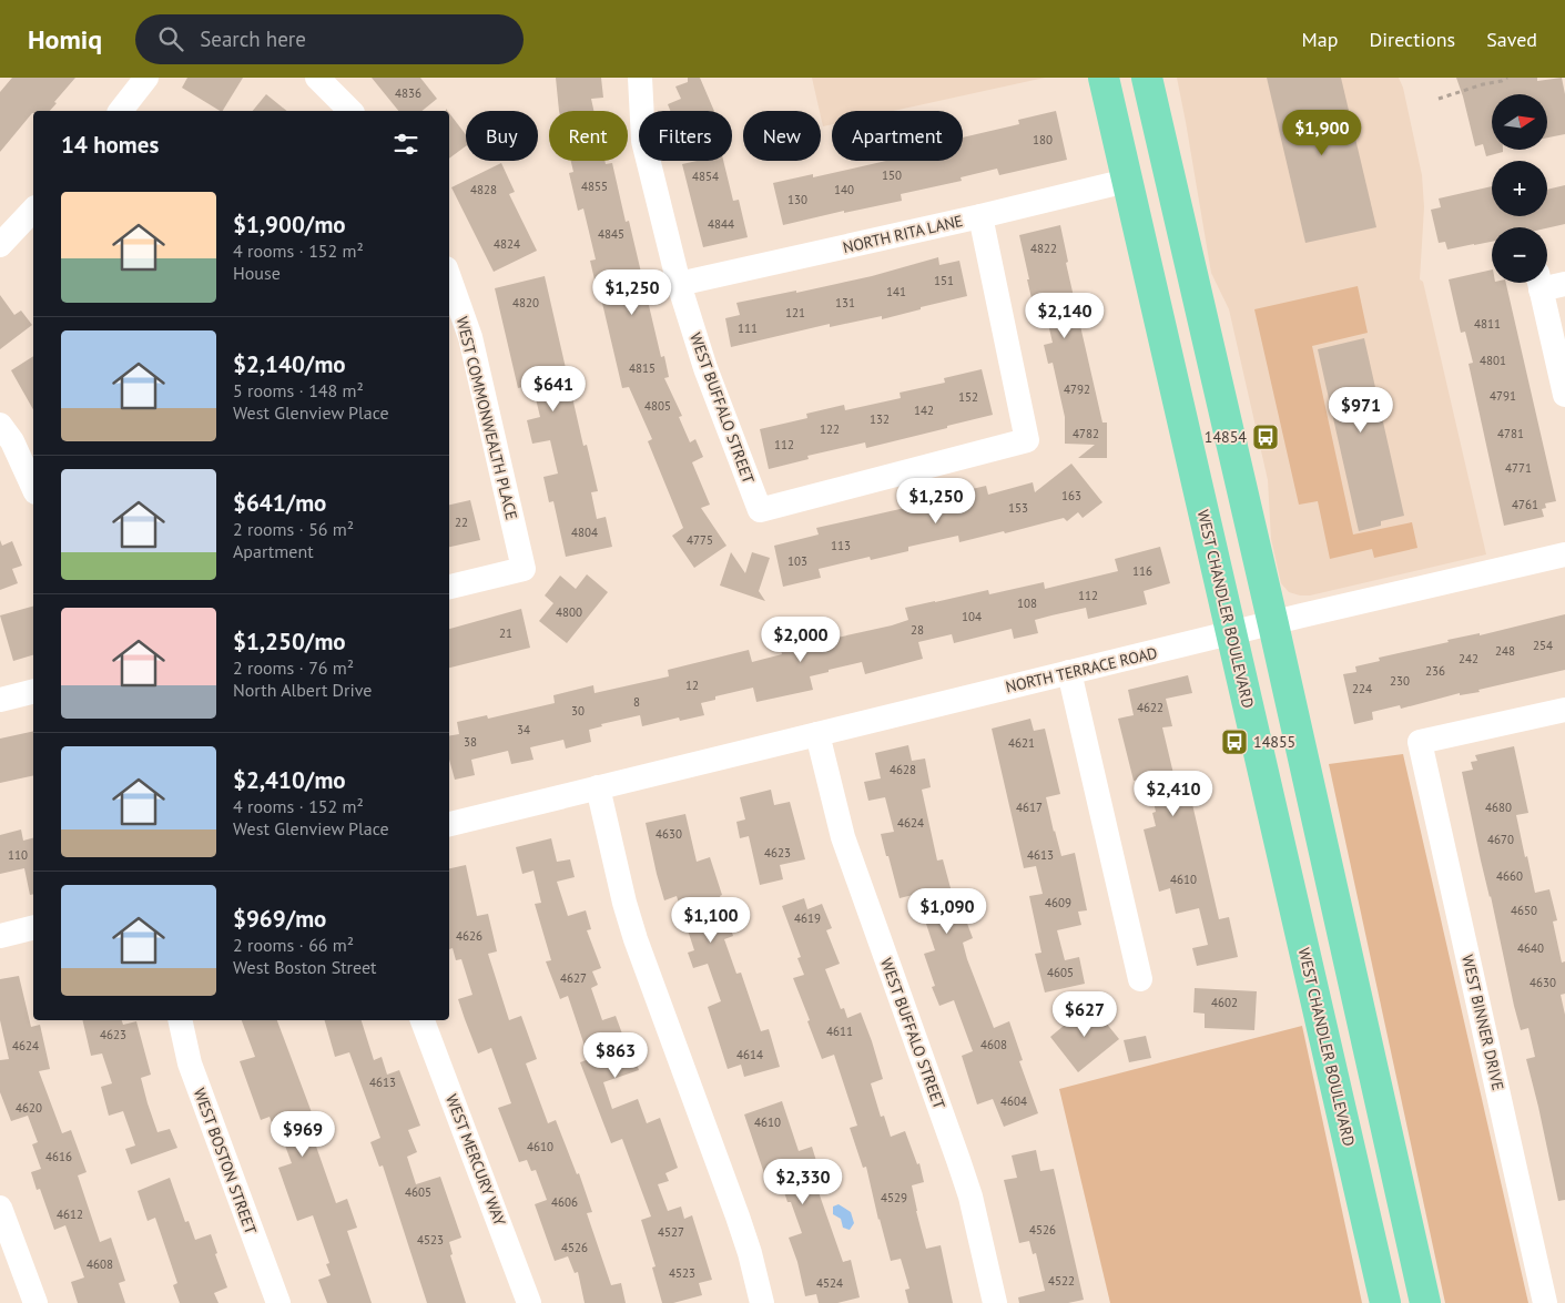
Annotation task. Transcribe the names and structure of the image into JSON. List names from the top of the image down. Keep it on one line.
{"streets":{"main road":["WEST CHANDLER BOULEVARD"],"street":["NORTH RITA LANE","WEST BUFFALO STREET","WEST COMMONWEALTH PLACE","NORTH TERRACE ROAD","WEST BINNER DRIVE","WEST MERCURY WAY","WEST BOSTON STREET"]},"crossings":[["NORTH RITA LANE","WEST BUFFALO STREET"],["NORTH RITA LANE","WEST CHANDLER BOULEVARD"],["WEST BUFFALO STREET","NORTH TERRACE ROAD"],["WEST CHANDLER BOULEVARD","NORTH TERRACE ROAD"]],"places":{"bus stop":["14854","14855"]},"house_numbers":["4836","180","150","4854","4855","4828","140","130","4844","4845","4824","4822","151","141","4820","131","121","4811","111","4801","4815","4792","4791","152","4805","142","132","122","4782","4781","112","4771","163","4761","153","22","4804","4775","113","103","116","112","108","4800","104","28","21","254","248","242","236","230","12","224","8","4622","30","34","38","4621","4628","4617","4680","4624","4630","4670","4623","110","4613","4660","4610","4609","4650","4619","4626","4640","4605","4627","4630","4602","4611","4623","4608","4624","4614","4613","4604","4620","4610","4610","4616","4605","4529","4606","4612","4526","4527","4523","4526","4608","4523","4522","4524"],"north":"right","page":{"header":"Homiq","search":"Search here","nav":["Map","Directions","Saved"],"map_buttons":["+","−"],"price":["$1,900","$1,250","$2,140","$641","$971","$1,250","$2,000","$2,410","$1,090","$1,100","$627","$863","$969","$2,330"],"chip":["Buy","Rent","Filters","New","Apartment"],"heading":"14 homes","list":[{"name":"$1,900/mo","note":"4 rooms · 152 m² · House"},{"name":"$2,140/mo","note":"5 rooms · 148 m² · West Glenview Place"},{"name":"$641/mo","note":"2 rooms · 56 m² · Apartment"},{"name":"$1,250/mo","note":"2 rooms · 76 m² · North Albert Drive"},{"name":"$2,410/mo","note":"4 rooms · 152 m² · West Glenview Place"},{"name":"$969/mo","note":"2 rooms · 66 m² · West Boston Street"}]}}
